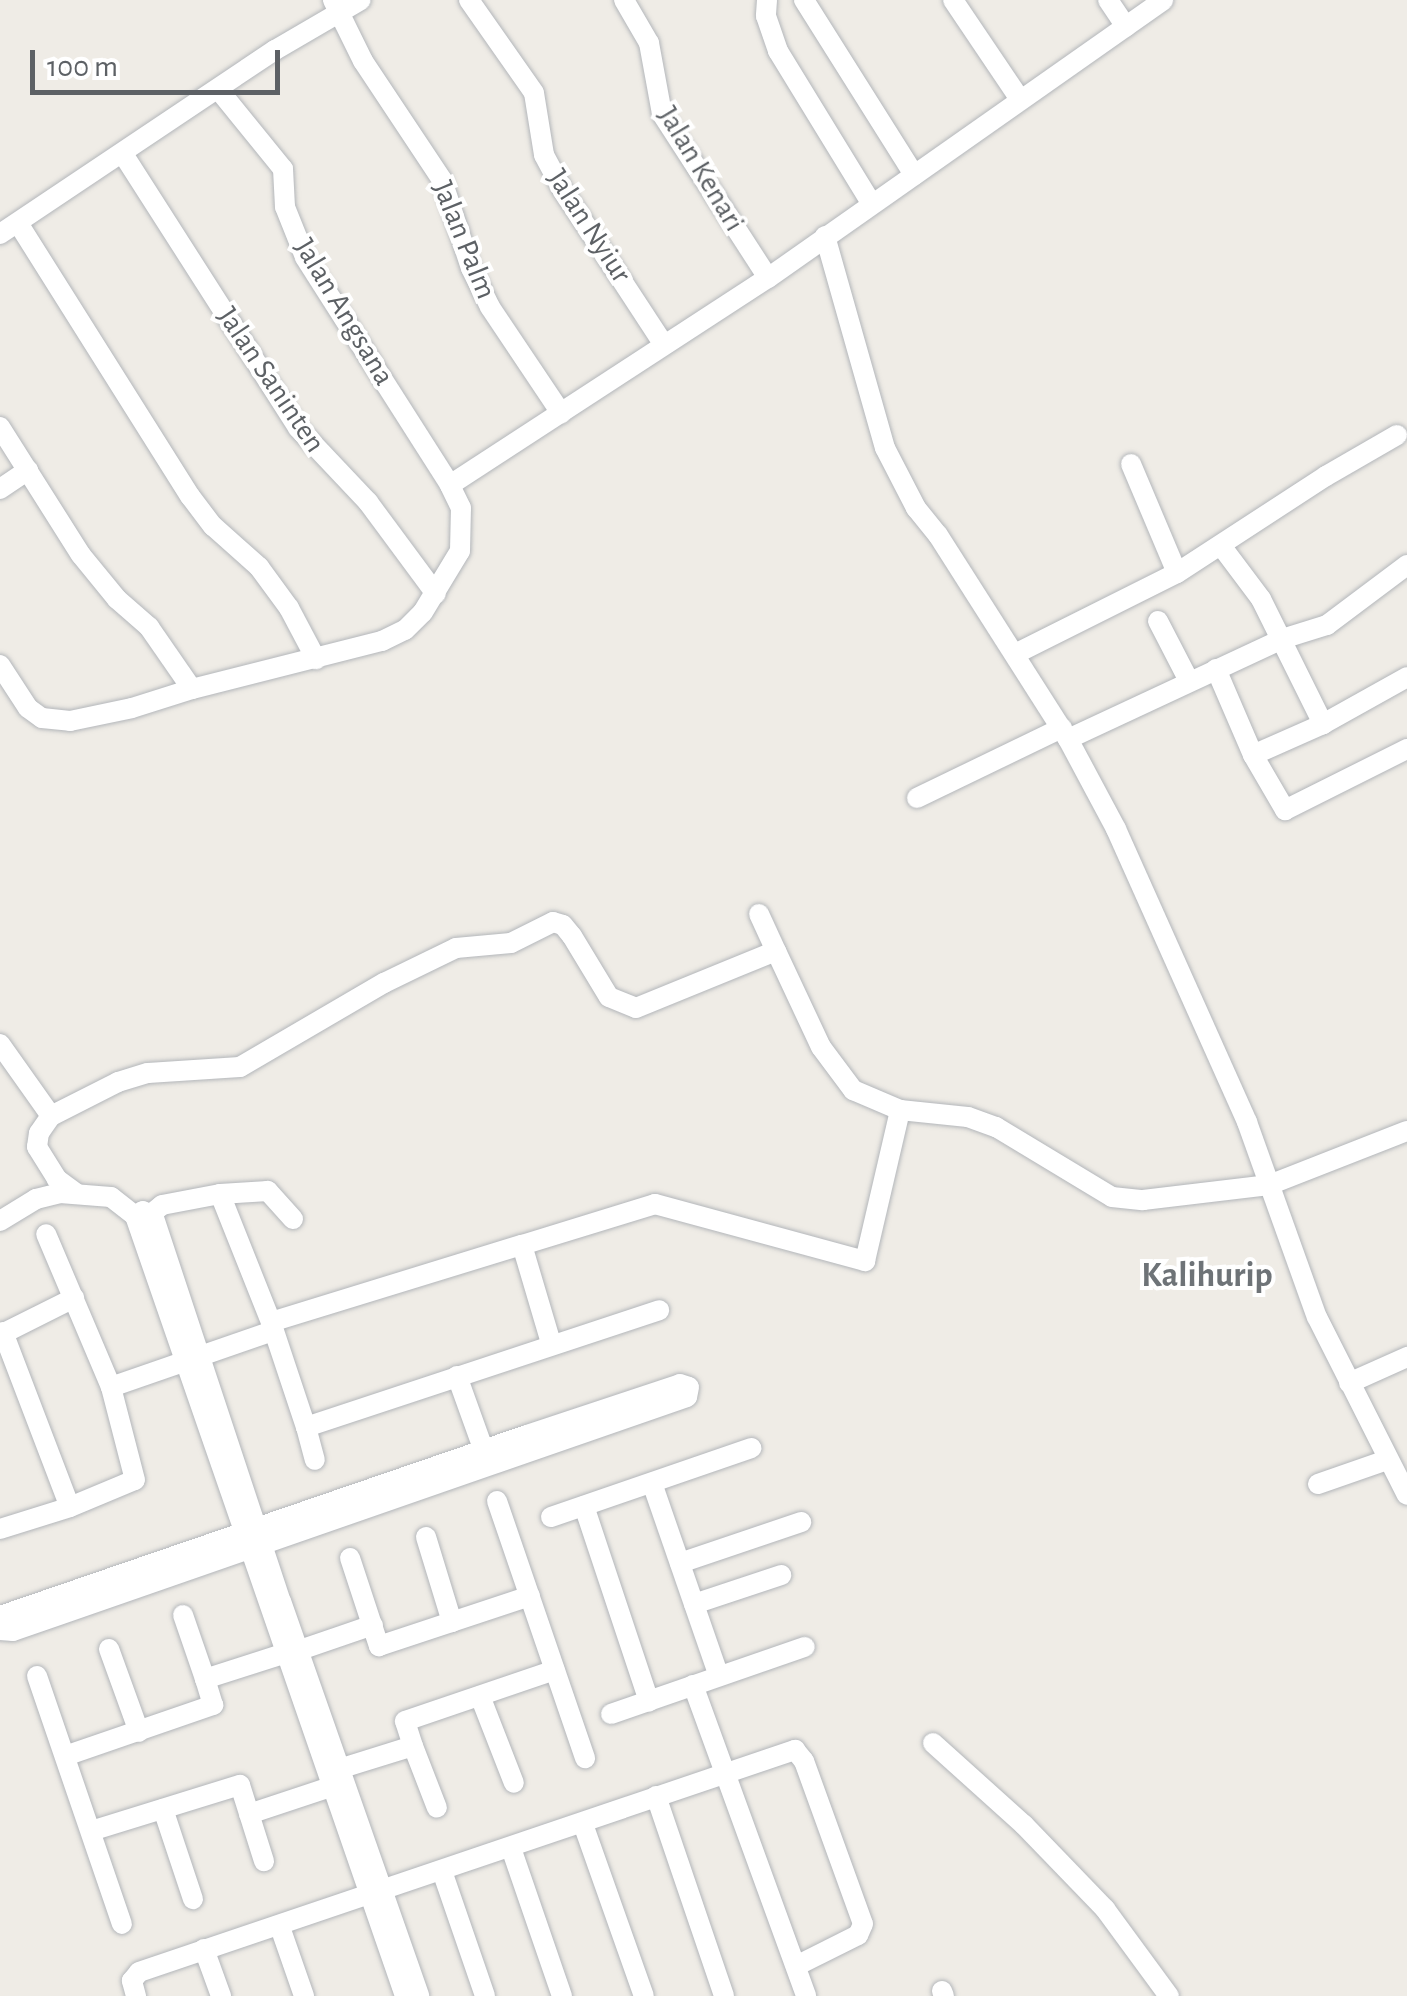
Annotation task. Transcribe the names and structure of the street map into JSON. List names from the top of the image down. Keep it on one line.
{"streets":{"street":["Jalan Kenari","Jalan Nyiur","Jalan Palm","Jalan Angsana","Jalan Saninten"]},"crossings":[["Jalan Angsana","Jalan Saninten"]],"districts":["Kalihurip"],"scale_bar":"100 m"}
